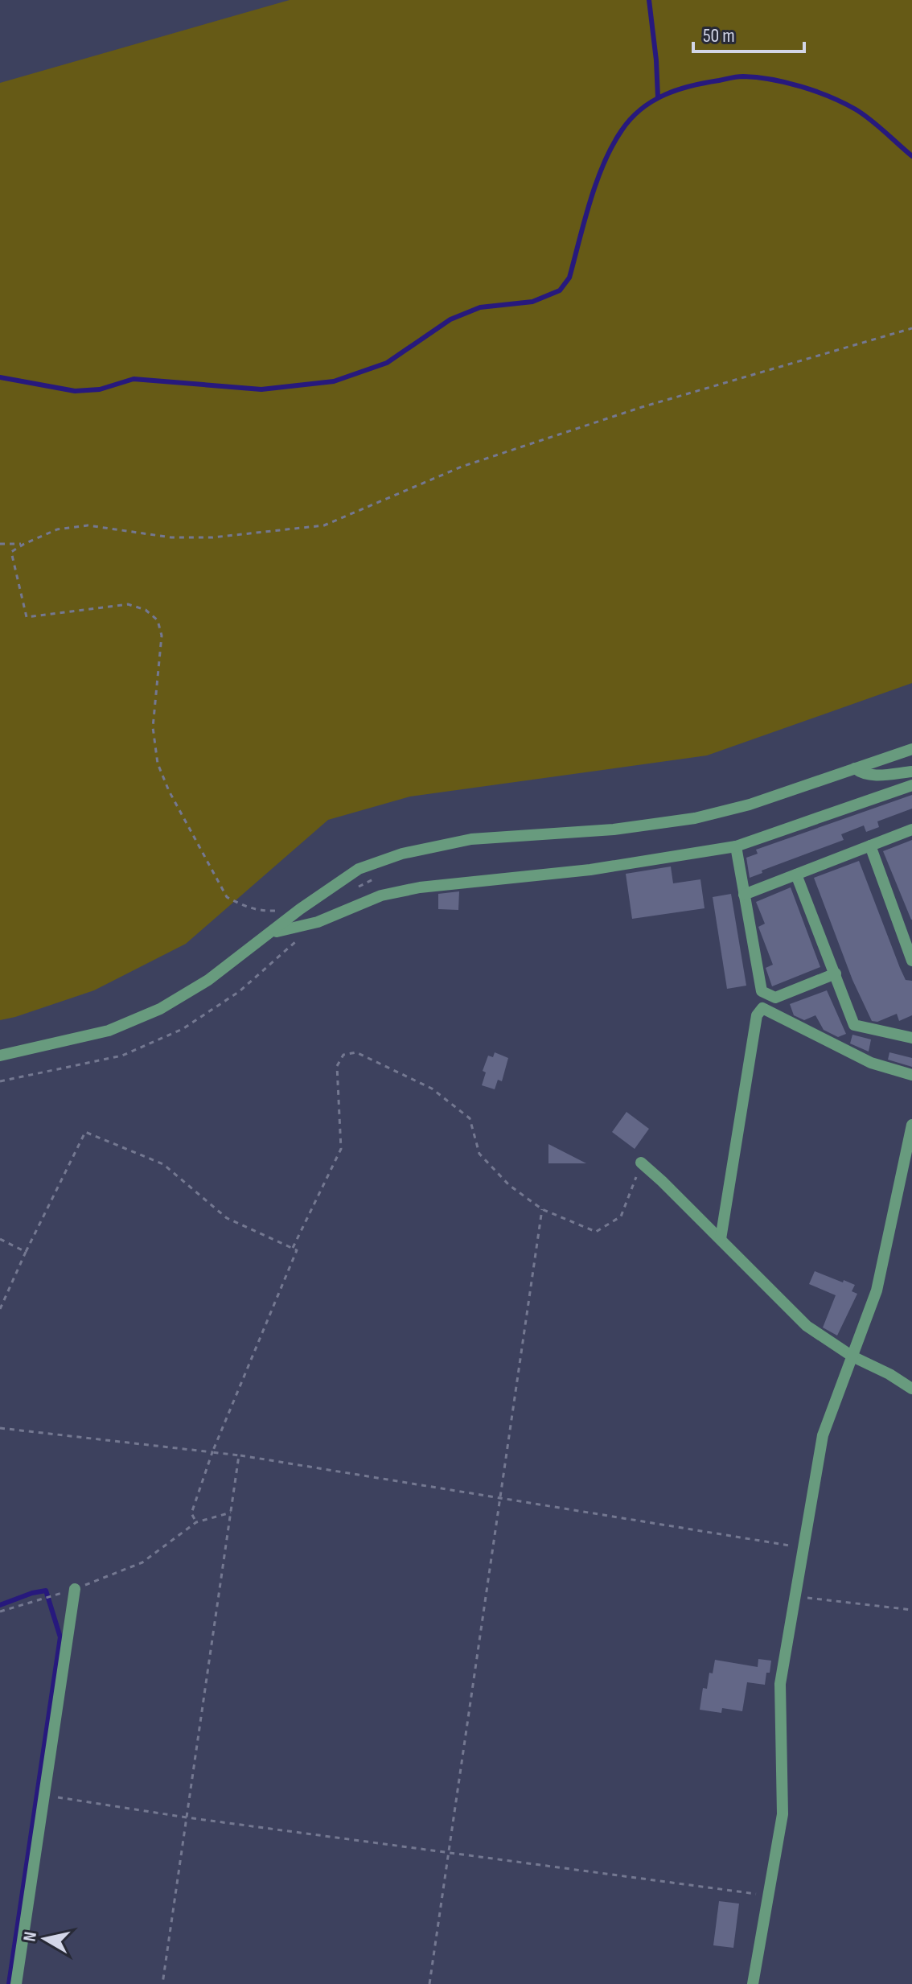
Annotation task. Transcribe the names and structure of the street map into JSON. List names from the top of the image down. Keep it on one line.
{"scale_bar":"50 m","north":"left"}
